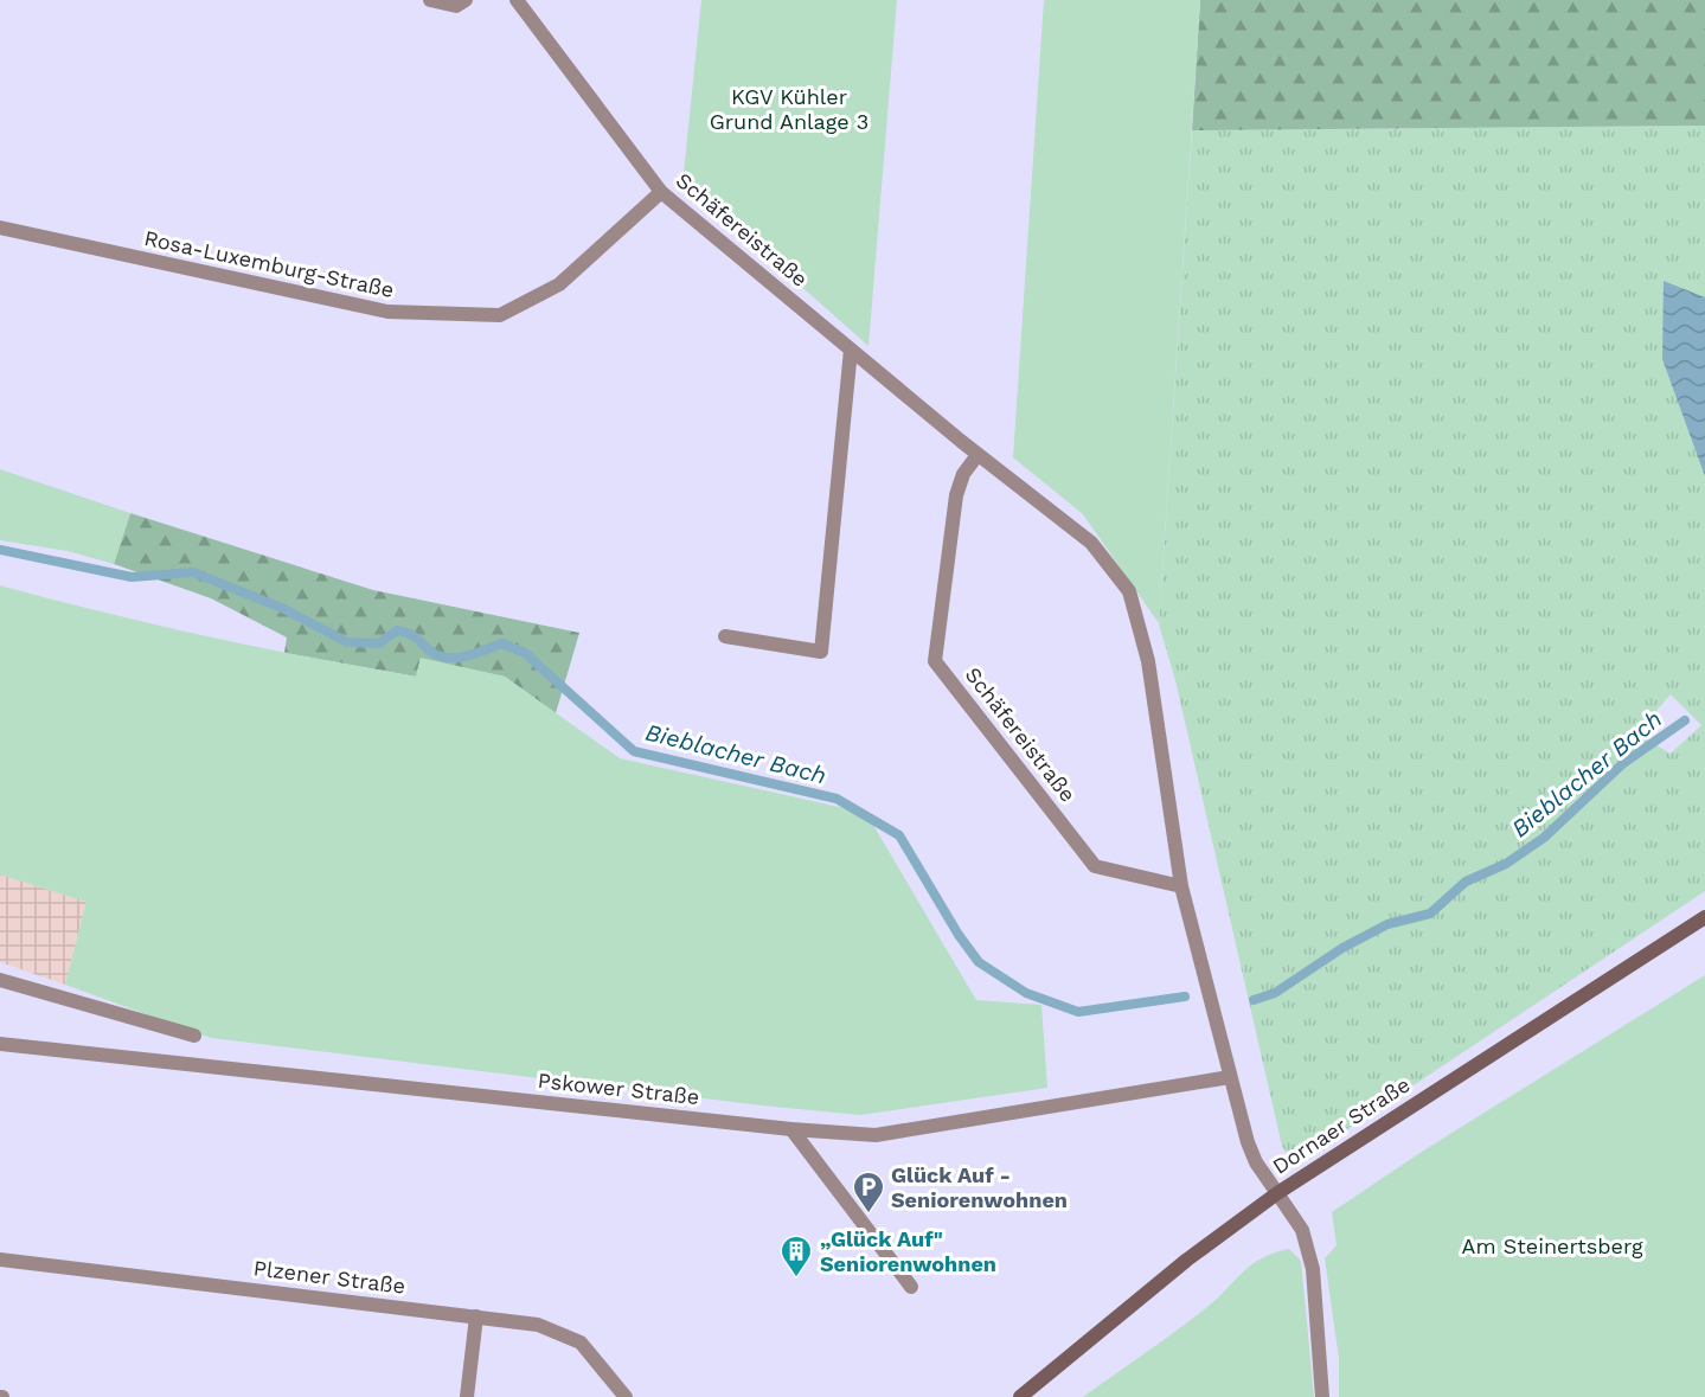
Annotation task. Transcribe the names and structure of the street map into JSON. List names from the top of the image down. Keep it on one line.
{"streets":{"main road":["Dornaer Straße"],"street":["Schäfereistraße","Rosa-Luxemburg-Straße","Pskower Straße","Plzener Straße"]},"crossings":[["Schäfereistraße","Rosa-Luxemburg-Straße"],["Schäfereistraße","Pskower Straße"],["Schäfereistraße","Dornaer Straße"]],"water":["Bieblacher Bach"],"parks":["KGV Kühler Grund Anlage 3","Am Steinertsberg"],"places":{"parking":["Glück Auf - Seniorenwohnen"],"building":["„Glück Auf\" Seniorenwohnen"]}}
